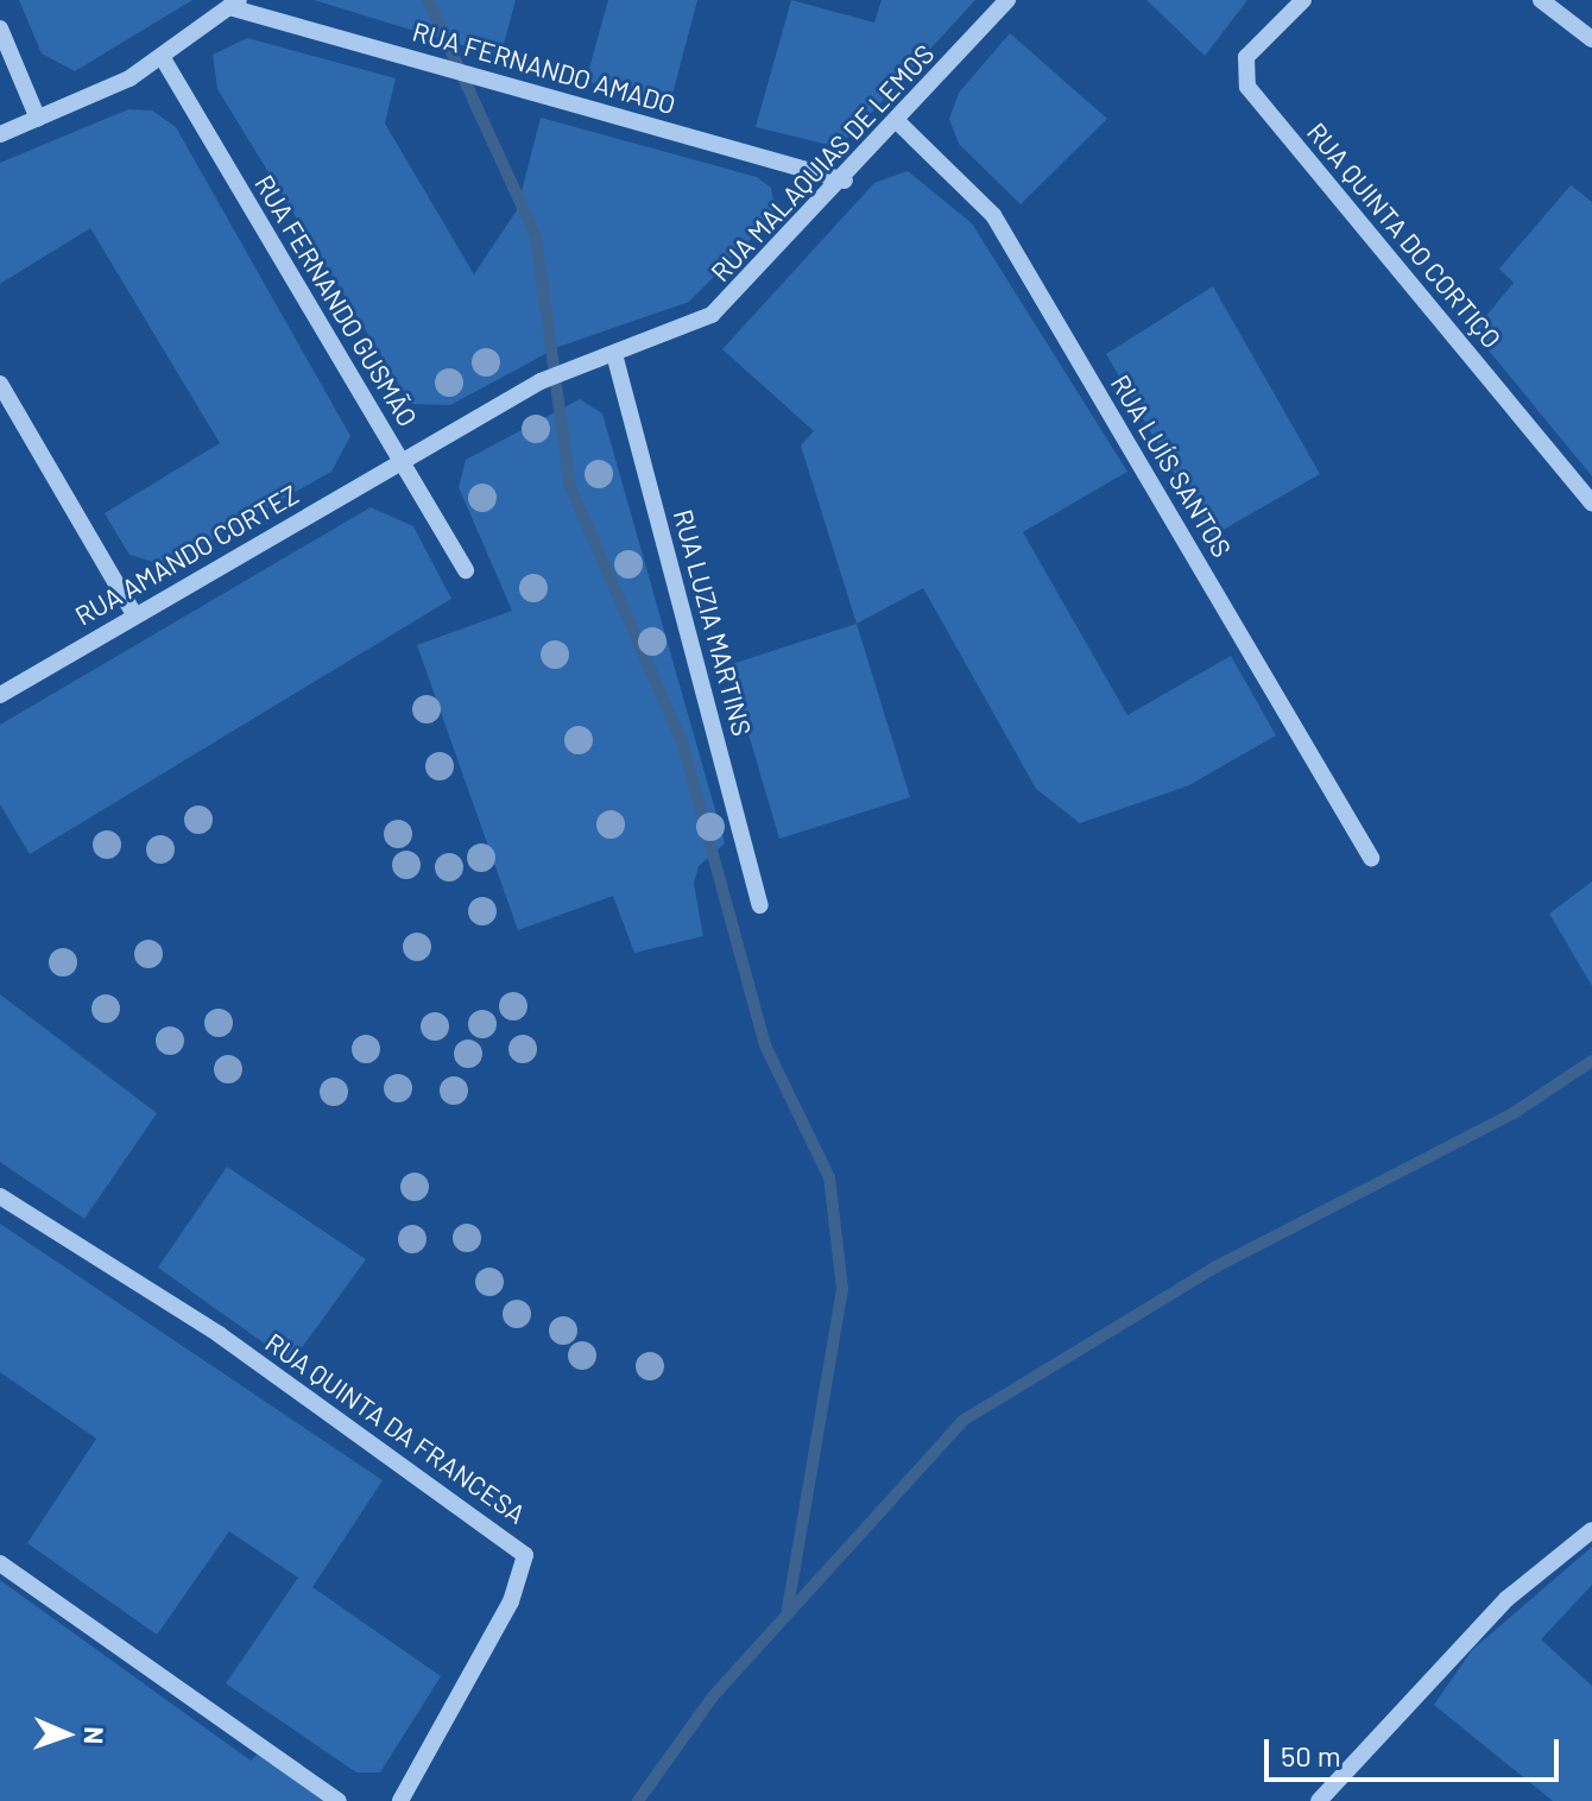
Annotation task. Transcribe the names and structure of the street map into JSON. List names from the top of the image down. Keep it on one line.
{"streets":{"street":["RUA FERNANDO AMADO","RUA MALAQUIAS DE LEMOS","RUA QUINTA DO CORTIÇO","RUA FERNANDO GUSMÃO","RUA LUÍS SANTOS","RUA AMANDO CORTEZ","RUA LUZIA MARTINS","RUA QUINTA DA FRANCESA"]},"crossings":[["RUA FERNANDO AMADO","RUA MALAQUIAS DE LEMOS"],["RUA MALAQUIAS DE LEMOS","RUA FERNANDO GUSMÃO"],["RUA MALAQUIAS DE LEMOS","RUA LUÍS SANTOS"],["RUA MALAQUIAS DE LEMOS","RUA AMANDO CORTEZ"],["RUA MALAQUIAS DE LEMOS","RUA LUZIA MARTINS"],["RUA FERNANDO GUSMÃO","RUA AMANDO CORTEZ"]],"scale_bar":"50 m","north":"right"}
